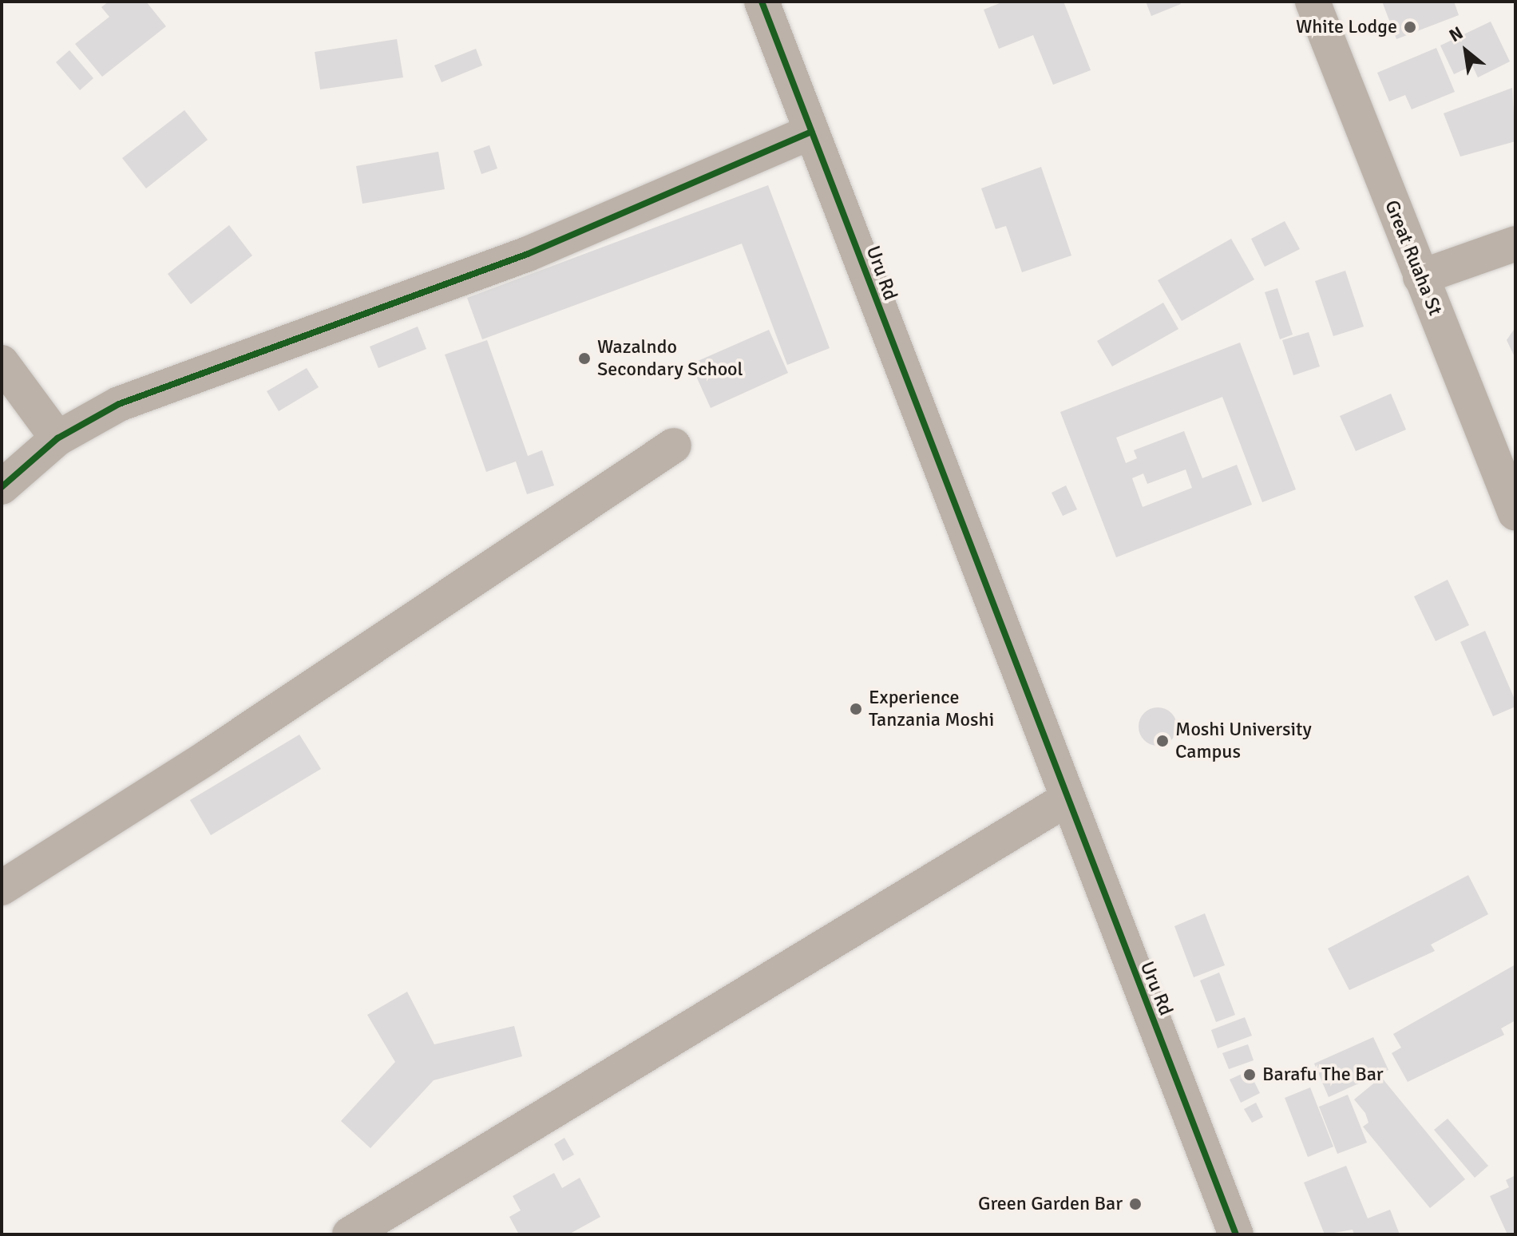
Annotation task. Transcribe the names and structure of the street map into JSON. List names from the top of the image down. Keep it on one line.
{"streets":{"street":["Great Ruaha St","Uru Rd"]},"places":["White Lodge","Wazalndo Secondary School","Experience Tanzania Moshi","Moshi University Campus","Barafu The Bar","Green Garden Bar"],"north":"top left"}
